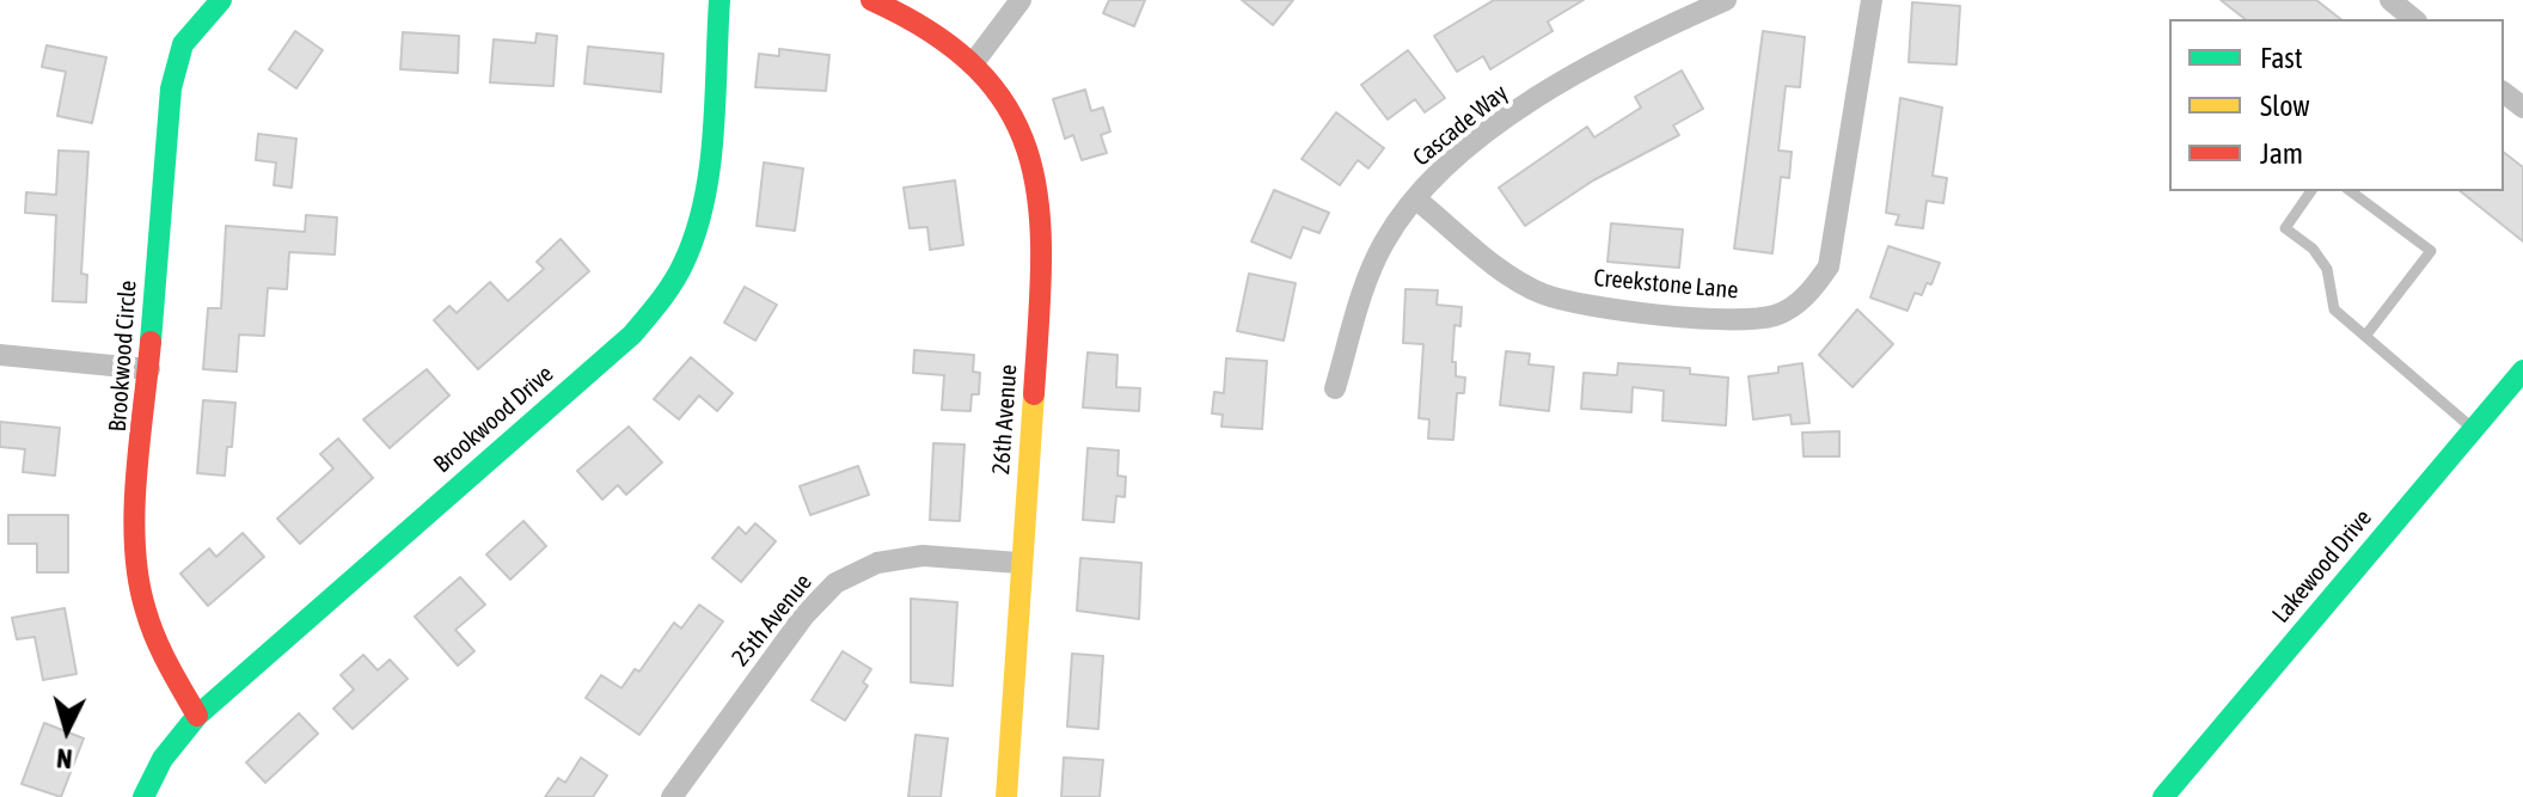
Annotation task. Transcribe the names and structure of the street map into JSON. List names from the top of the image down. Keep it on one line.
{"streets":{"street":["Cascade Way","Creekstone Lane","Brookwood Circle","Brookwood Drive","26th Avenue","Lakewood Drive","25th Avenue"]},"crossings":[["Cascade Way","Creekstone Lane"],["Brookwood Circle","Brookwood Drive"],["26th Avenue","25th Avenue"]],"legend":["Fast","Slow","Jam"],"north":"bottom"}
